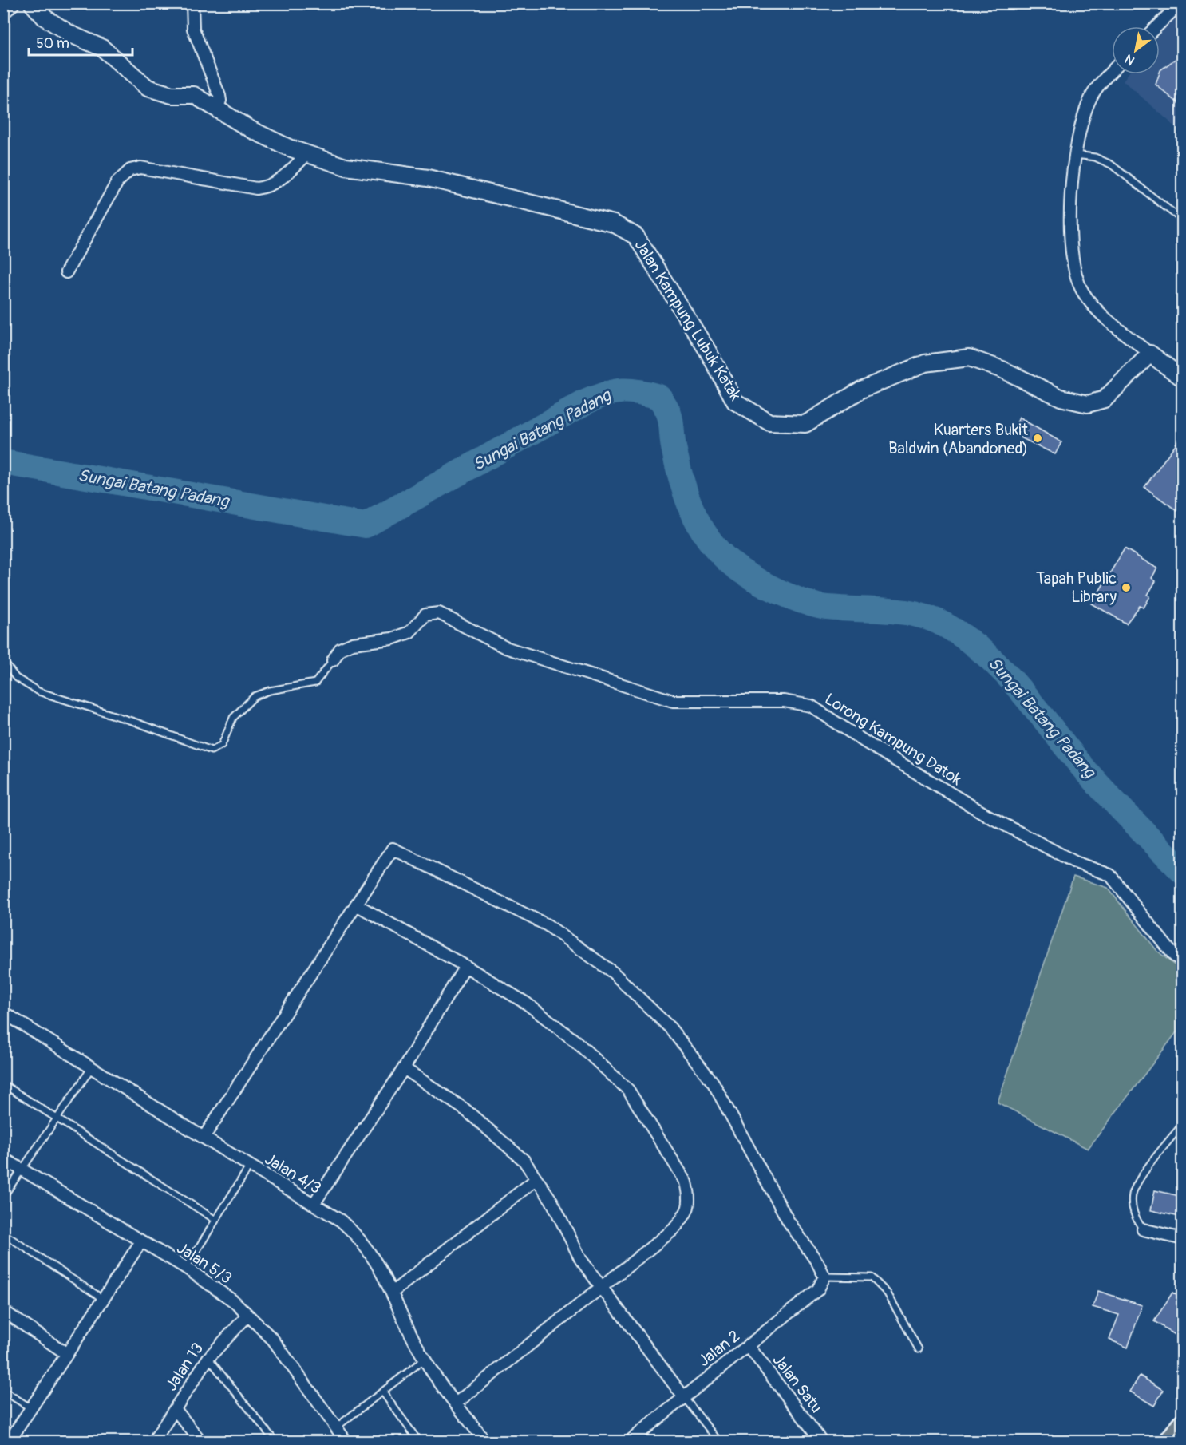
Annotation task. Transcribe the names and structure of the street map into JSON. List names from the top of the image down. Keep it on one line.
{"streets":{"street":["Jalan Kampung Lubuk Katak","Lorong Kampung Datok","Jalan 4/3","Jalan 5/3","Jalan 2","Jalan 13","Jalan Satu"]},"crossings":[["Jalan 5/3","Jalan 13"],["Jalan 2","Jalan Satu"]],"water":["Sungai Batang Padang"],"places":["Kuarters Bukit Baldwin (Abandoned)","Tapah Public Library"],"scale_bar":"50 m","north":"bottom left"}
